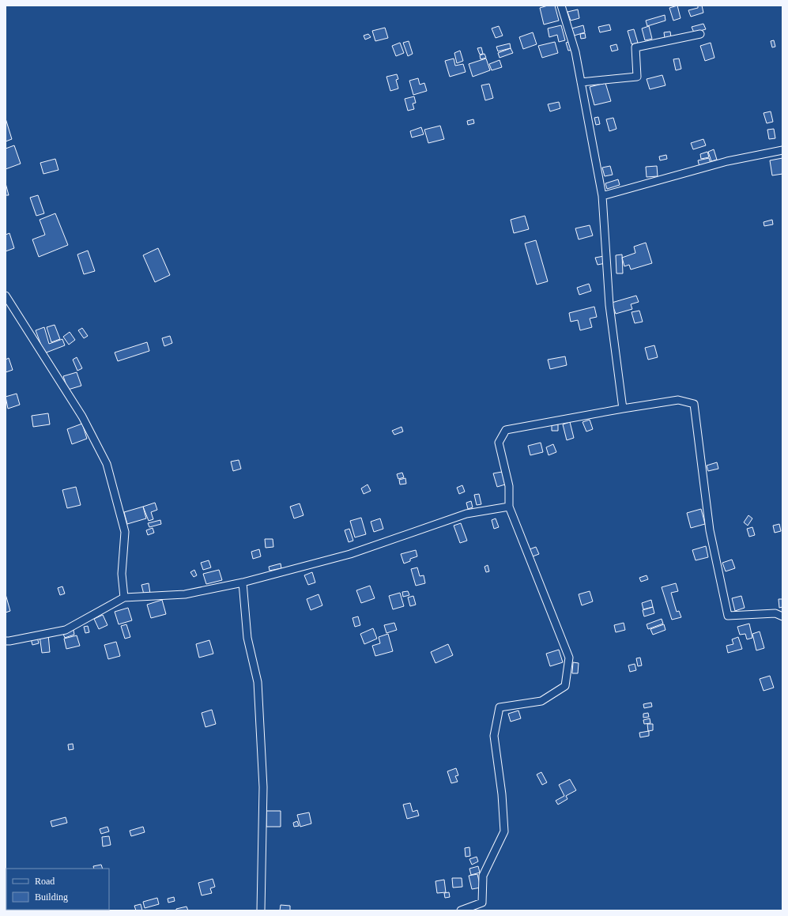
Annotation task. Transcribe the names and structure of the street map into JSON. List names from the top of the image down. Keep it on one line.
{"legend":["Road","Building"]}
